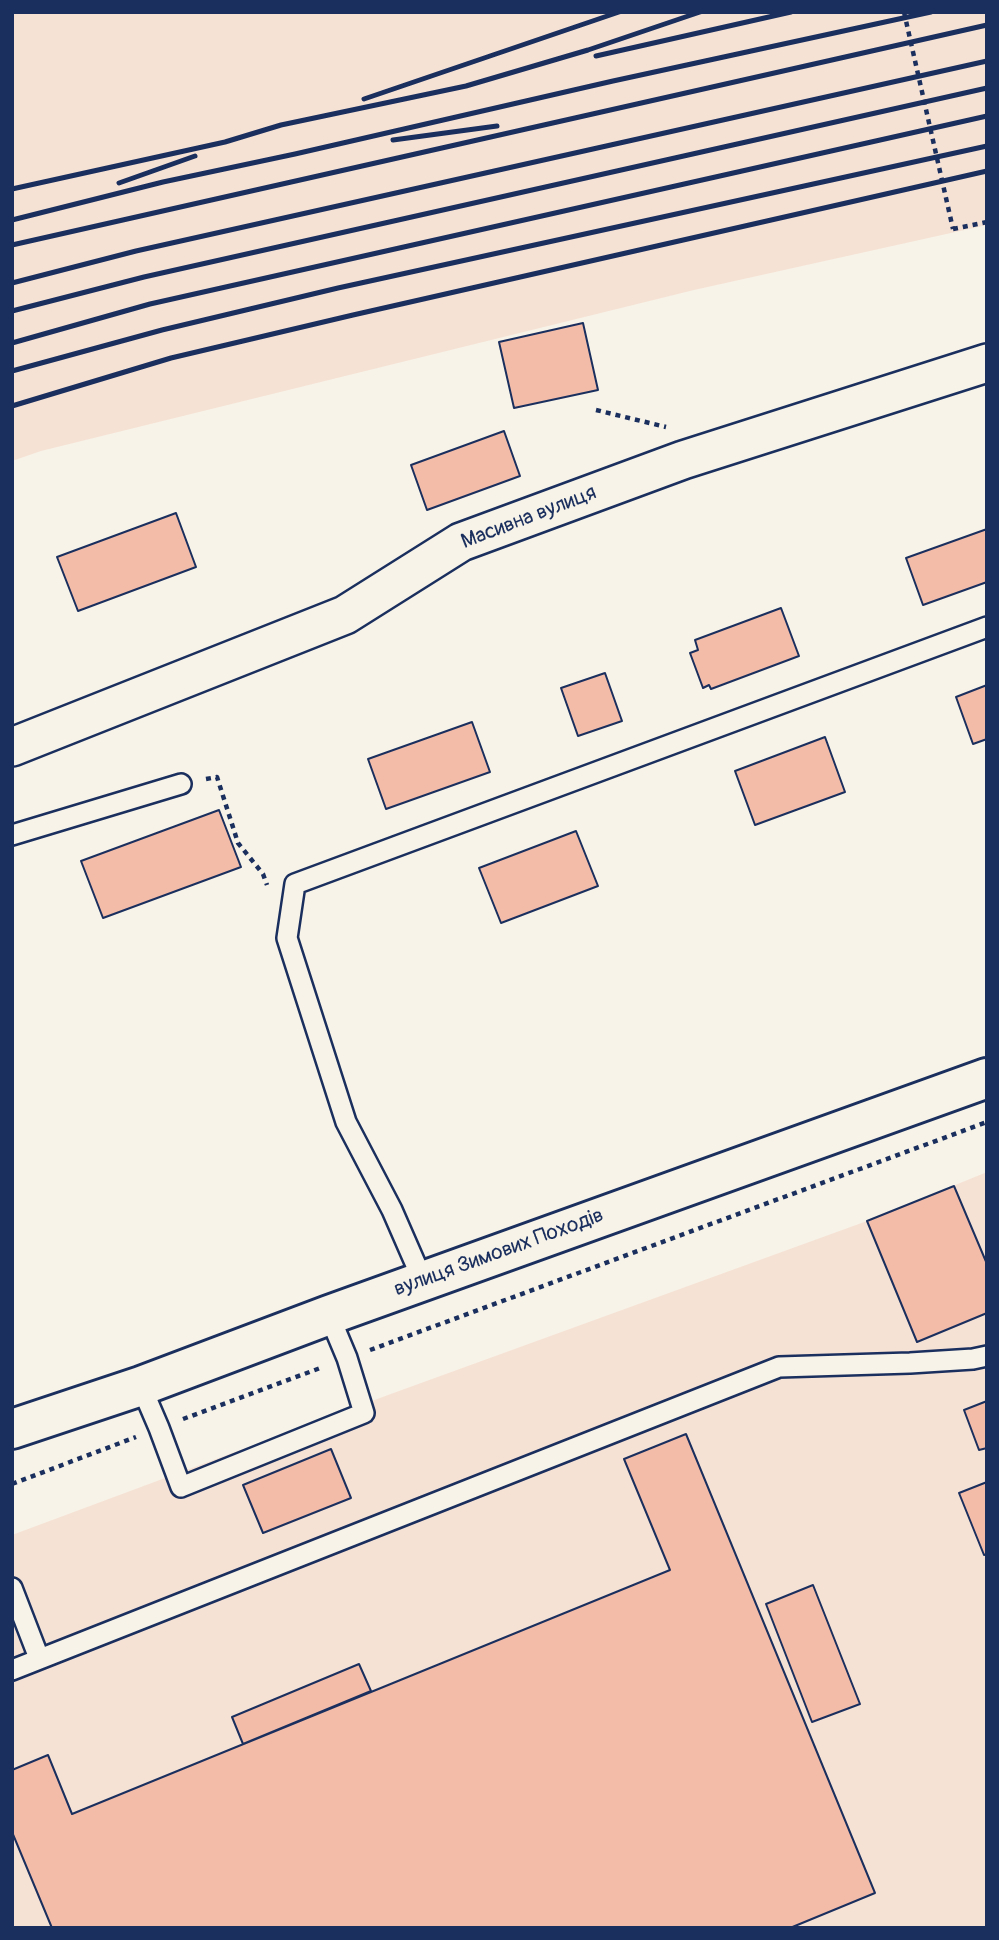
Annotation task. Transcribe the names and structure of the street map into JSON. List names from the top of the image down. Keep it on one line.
{"streets":{"main road":["вулиця Зимових Походів"],"street":["Масивна вулиця"]}}
